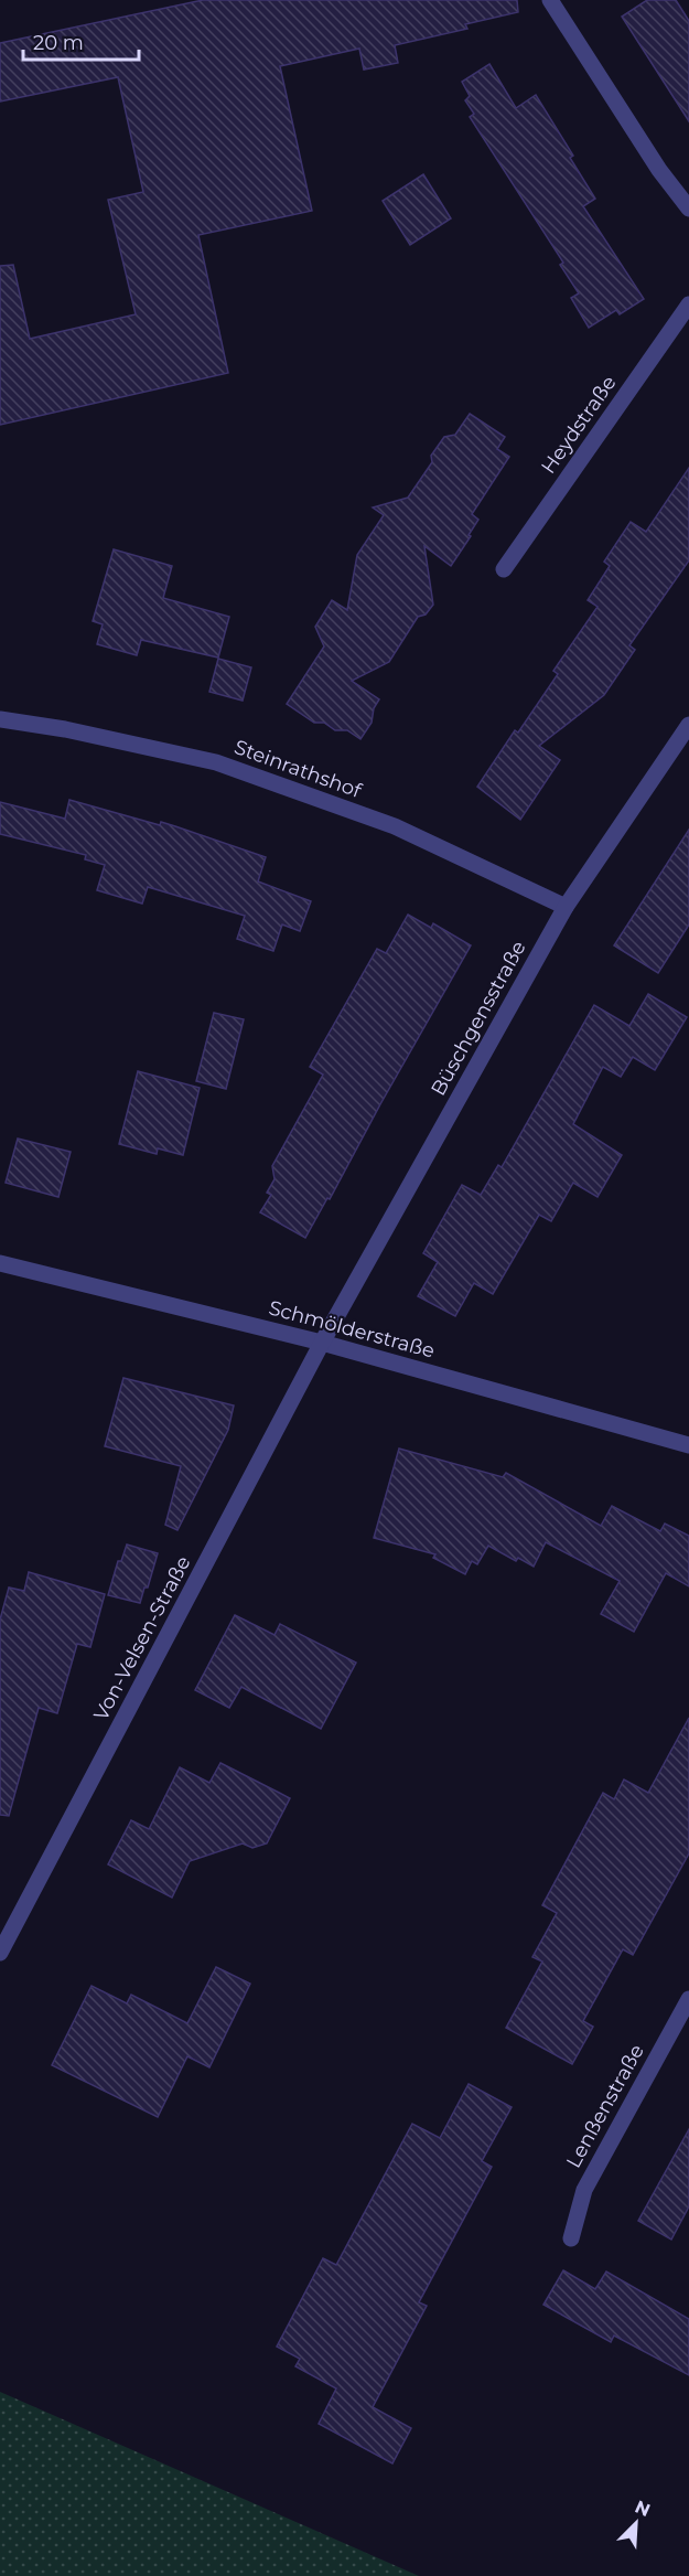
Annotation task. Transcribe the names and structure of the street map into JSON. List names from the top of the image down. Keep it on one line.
{"streets":{"street":["Heydstraße","Steinrathshof","Büschgensstraße","Schmölderstraße","Von-Velsen-Straße","Lenßenstraße"]},"crossings":[["Steinrathshof","Büschgensstraße"],["Büschgensstraße","Schmölderstraße"],["Büschgensstraße","Von-Velsen-Straße"],["Schmölderstraße","Von-Velsen-Straße"]],"scale_bar":"20 m","north":"top right"}
